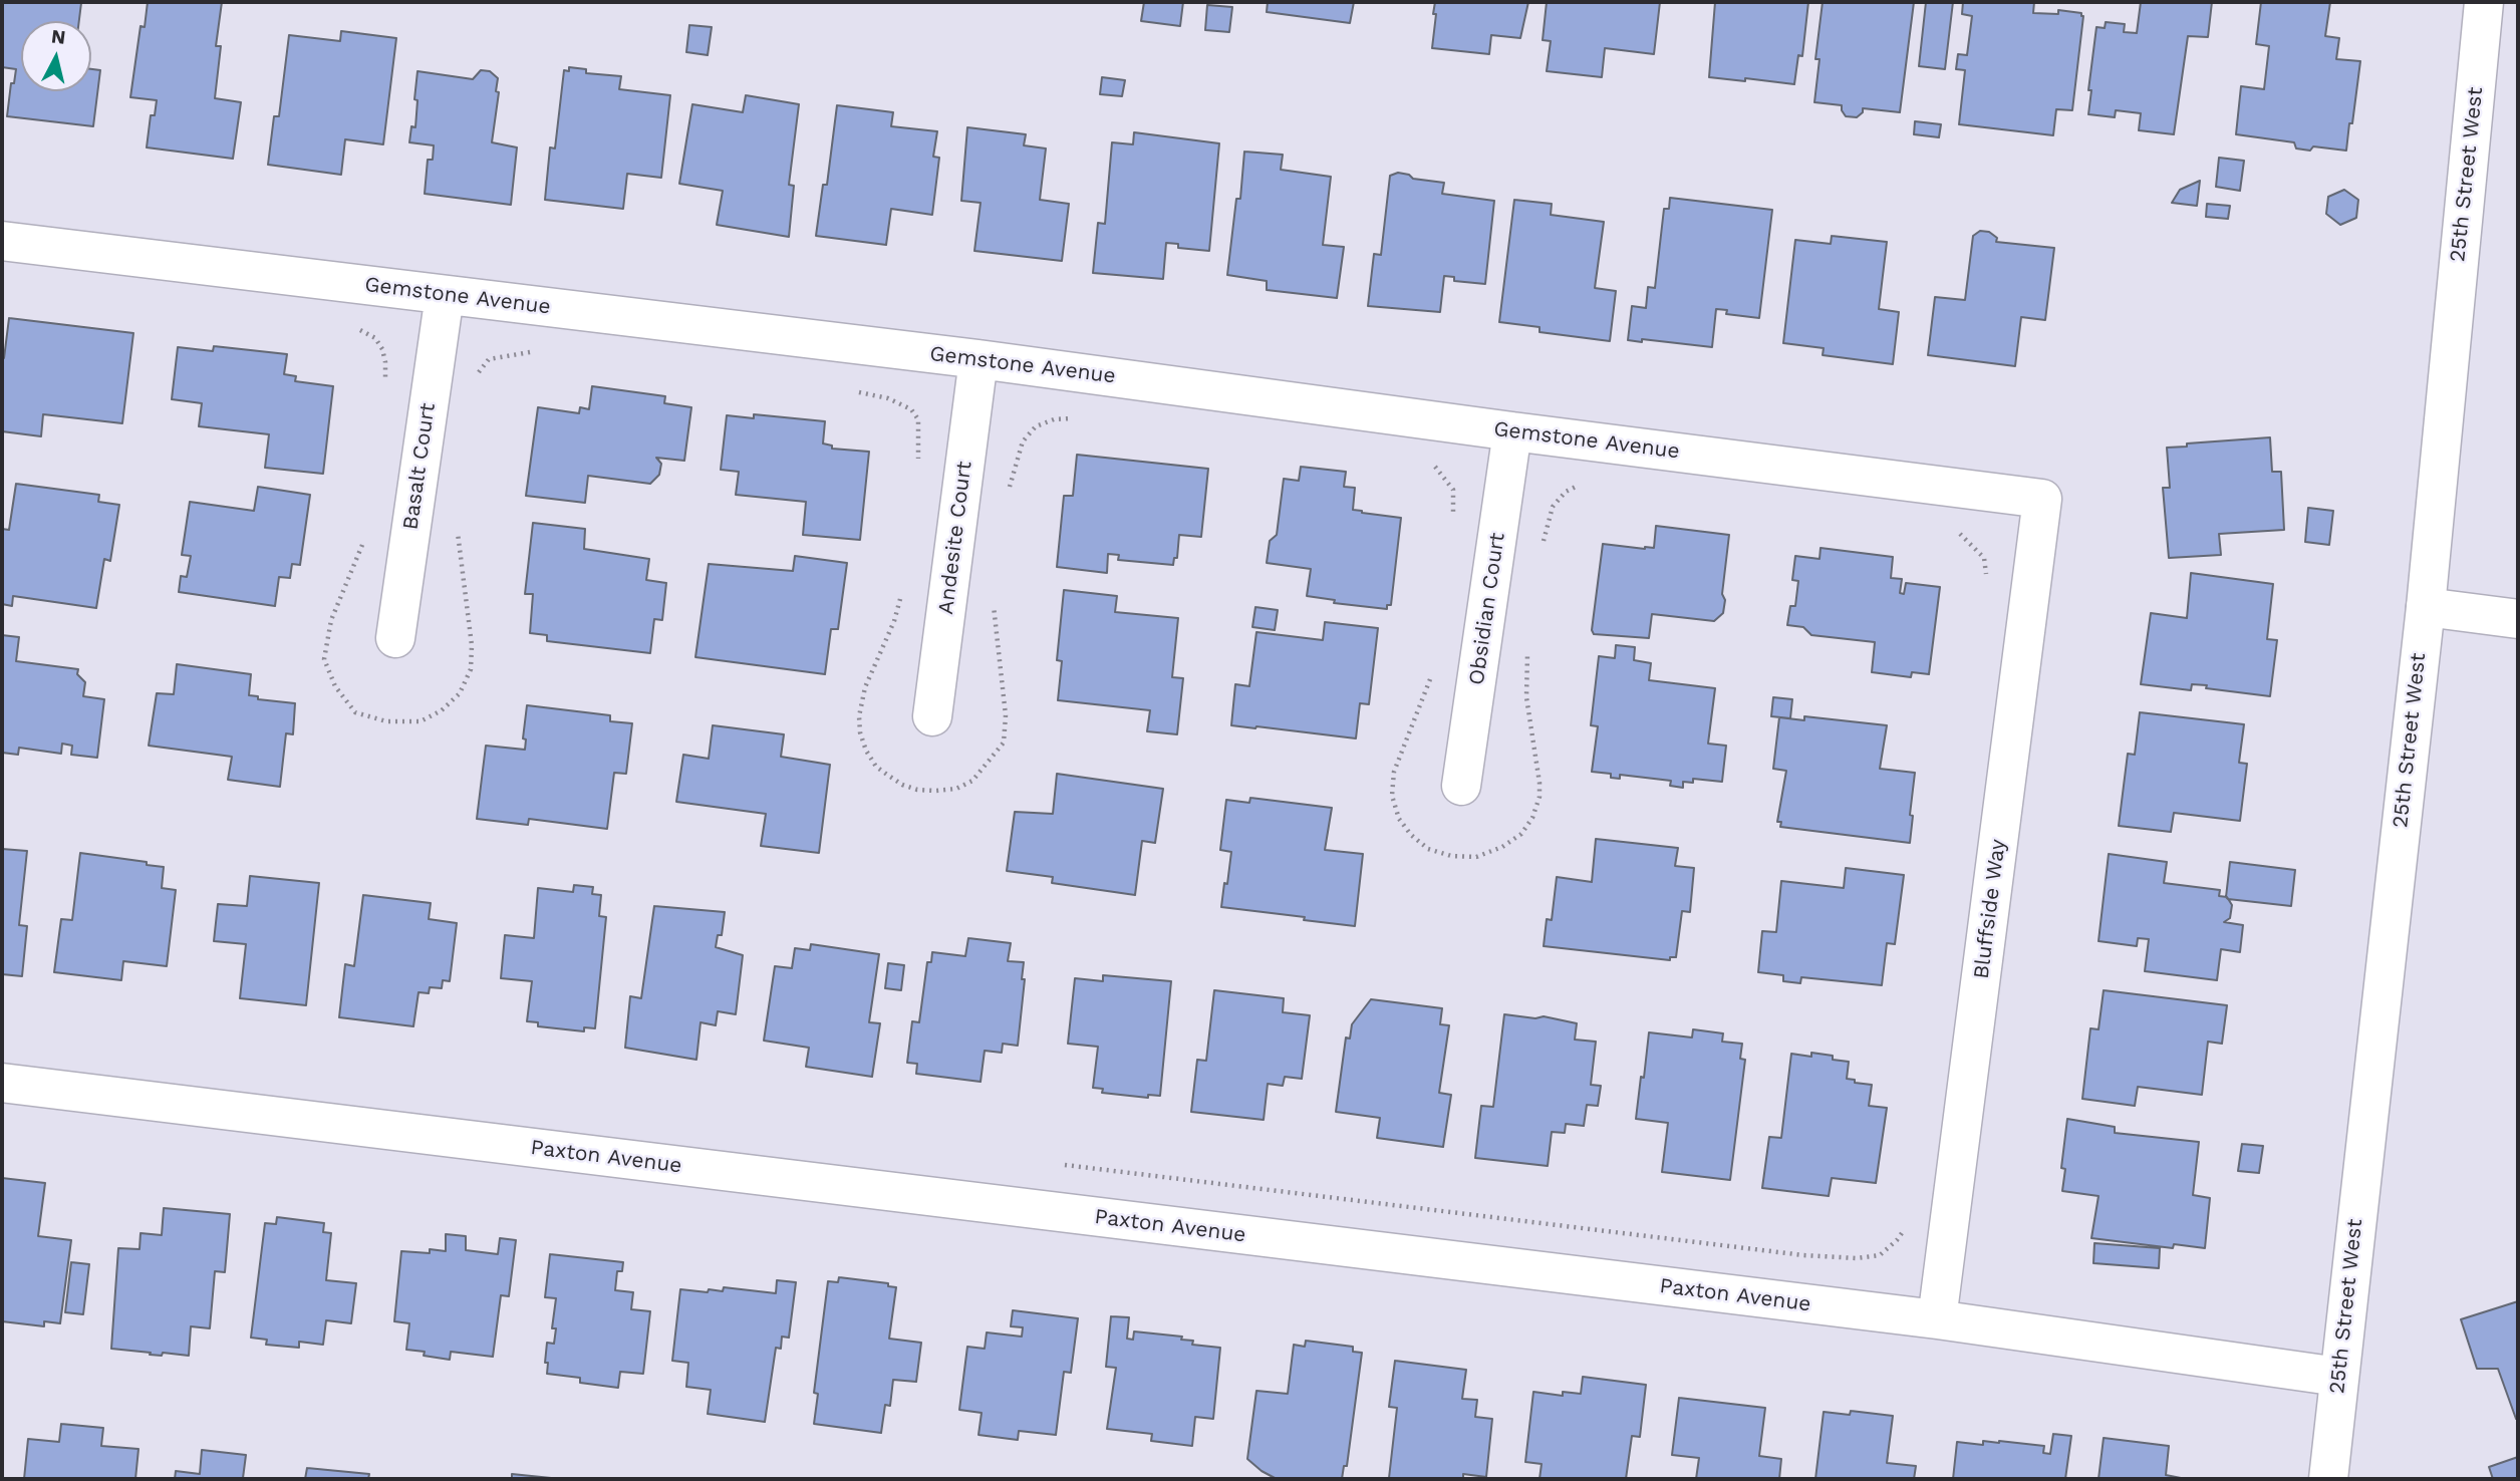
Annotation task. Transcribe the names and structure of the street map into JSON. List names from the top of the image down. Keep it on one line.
{"streets":{"street":["25th Street West","Gemstone Avenue","Basalt Court","Andesite Court","Obsidian Court","Bluffside Way","Paxton Avenue"]},"crossings":[["25th Street West","Paxton Avenue"],["Gemstone Avenue","Basalt Court"],["Gemstone Avenue","Andesite Court"],["Gemstone Avenue","Obsidian Court"],["Gemstone Avenue","Bluffside Way"],["Bluffside Way","Paxton Avenue"]],"north":"top"}
